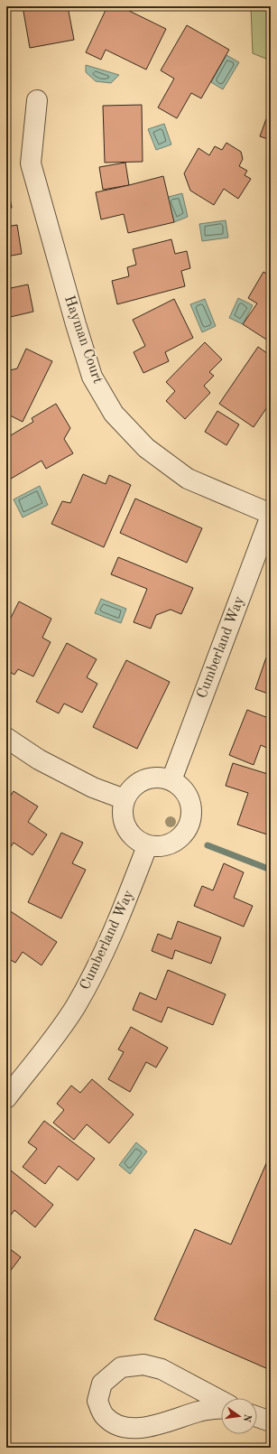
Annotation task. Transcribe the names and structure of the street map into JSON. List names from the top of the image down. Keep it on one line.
{"streets":{"street":["Hayman Court","Cumberland Way"]},"crossings":[["Hayman Court","Cumberland Way"]],"north":"right"}
